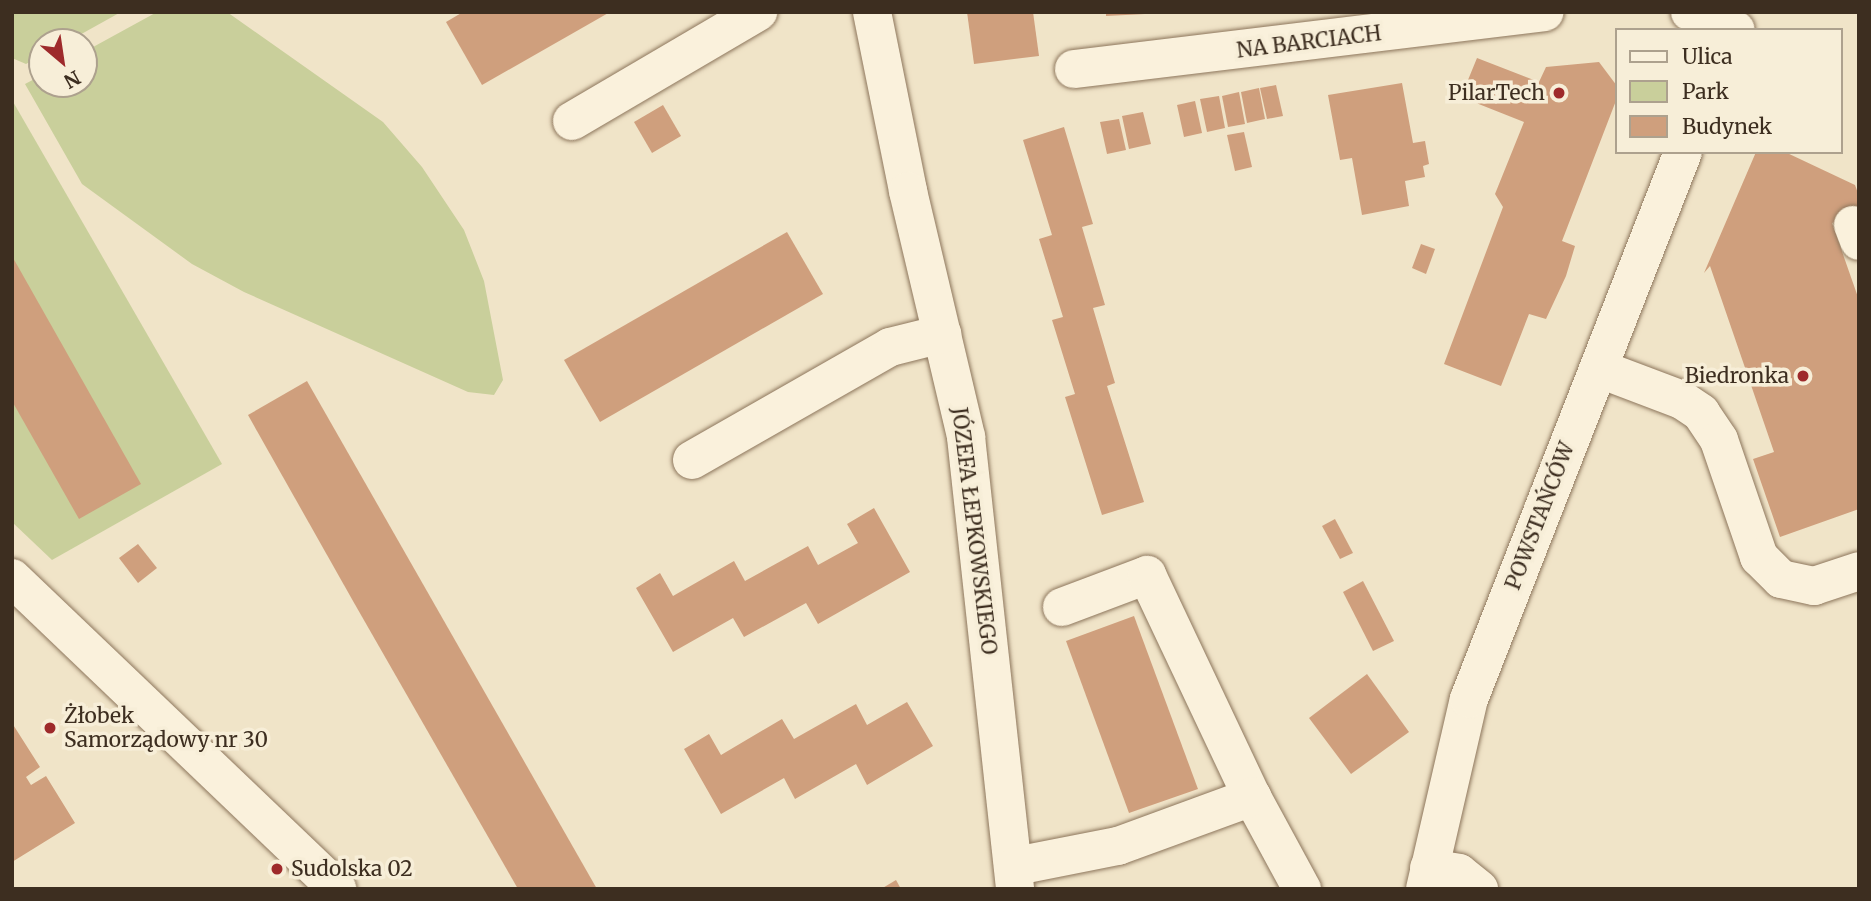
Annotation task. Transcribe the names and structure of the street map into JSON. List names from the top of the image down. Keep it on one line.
{"streets":{"street":["NA BARCIACH","POWSTAŃCÓW","JÓZEFA ŁEPKOWSKIEGO"]},"places":["PilarTech","Biedronka","Żłobek Samorządowy nr 30","Sudolska 02"],"legend":["Ulica","Park","Budynek"],"north":"bottom right"}
